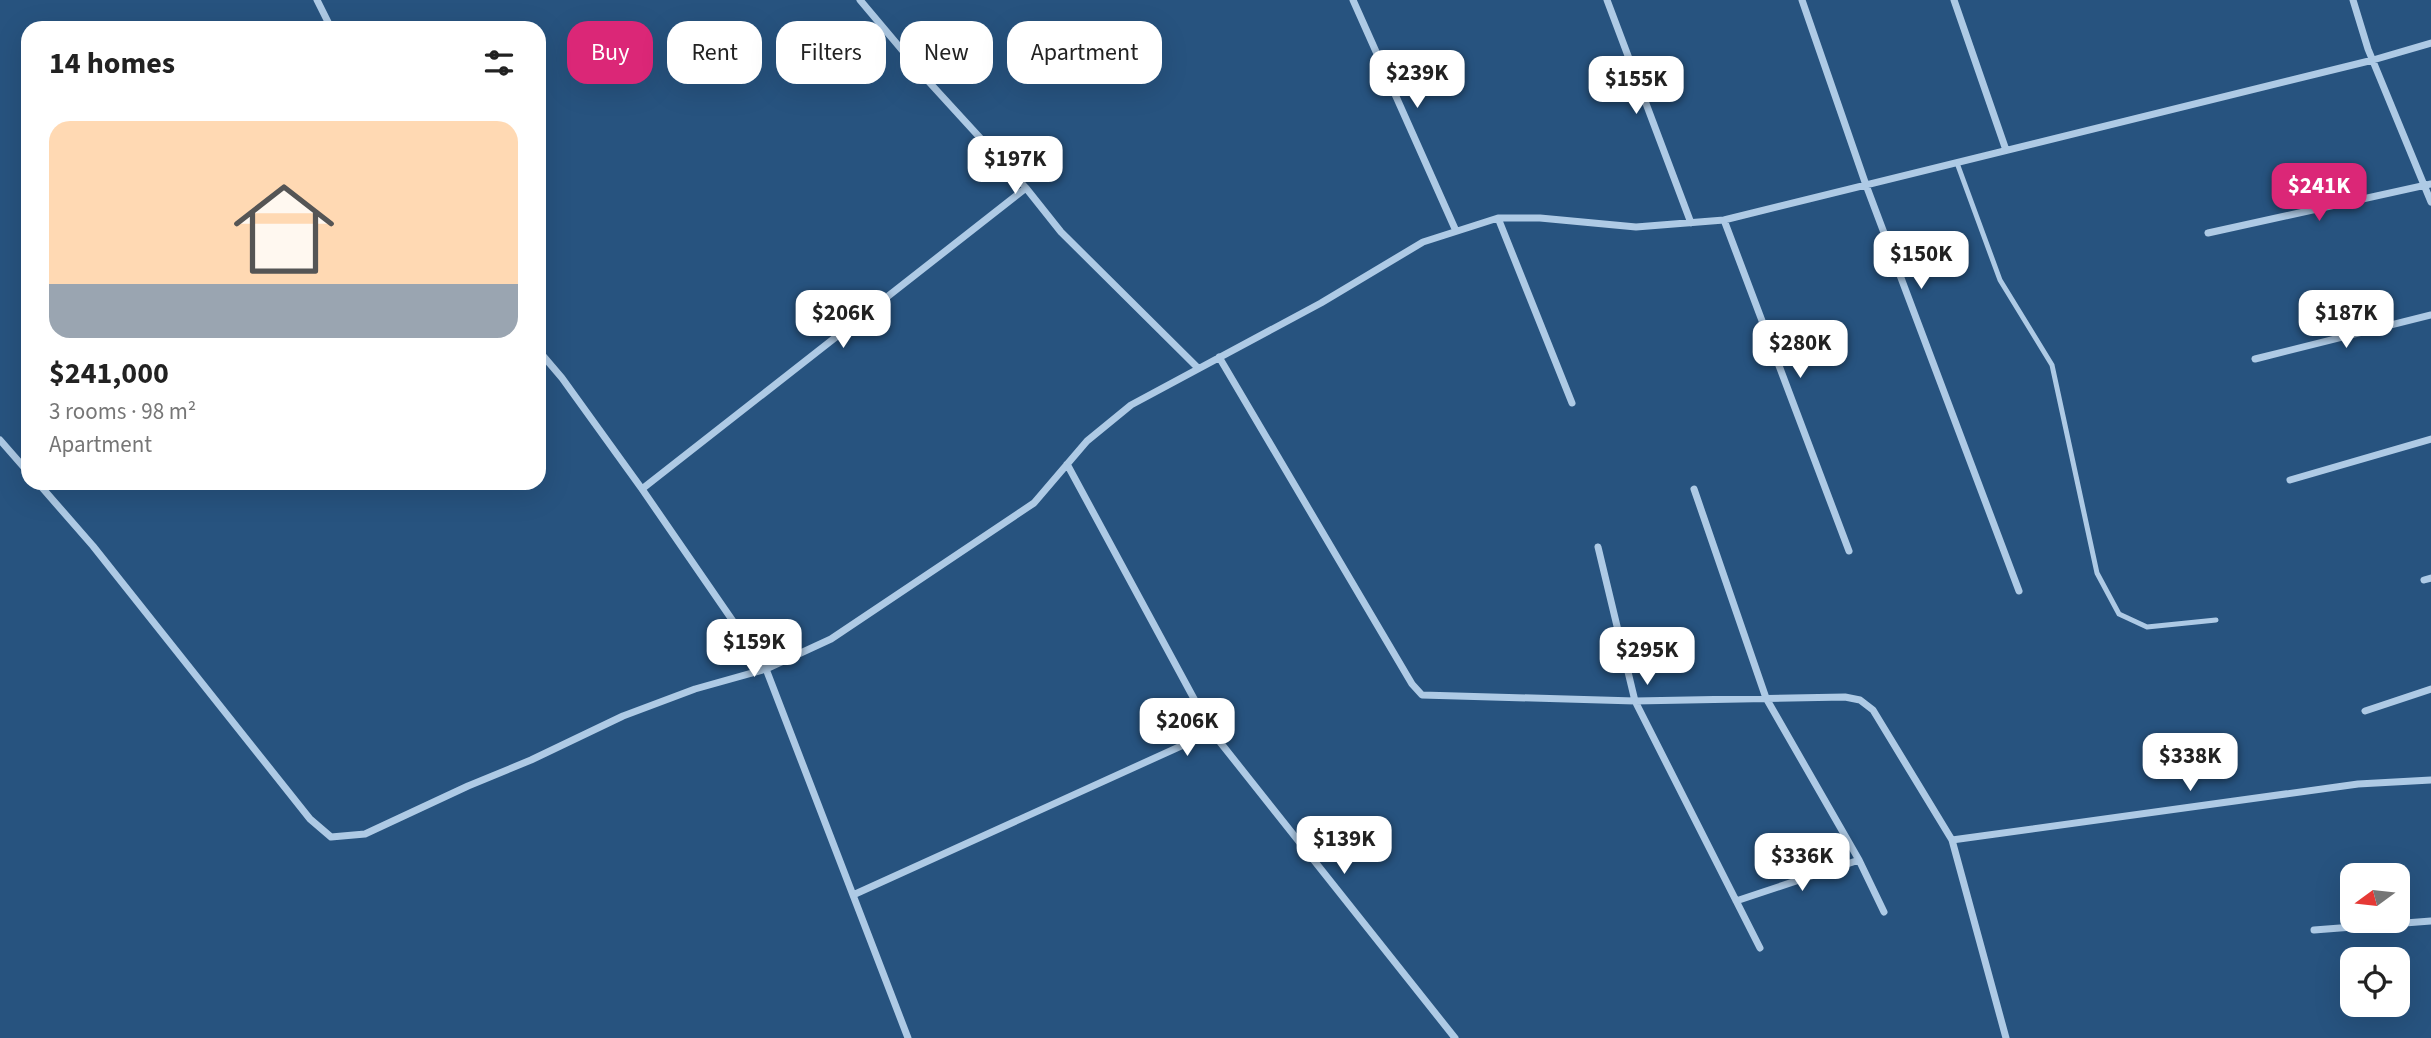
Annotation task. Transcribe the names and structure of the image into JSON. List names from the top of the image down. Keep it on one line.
{"north":"left","page":{"chip":["Buy","Rent","Filters","New","Apartment"],"heading":"14 homes","price":["$239K","$155K","$197K","$241K","$150K","$206K","$187K","$280K","$159K","$295K","$206K","$338K","$139K","$336K"],"list":[{"name":"$241,000","note":"3 rooms · 98 m² · Apartment"}]}}
